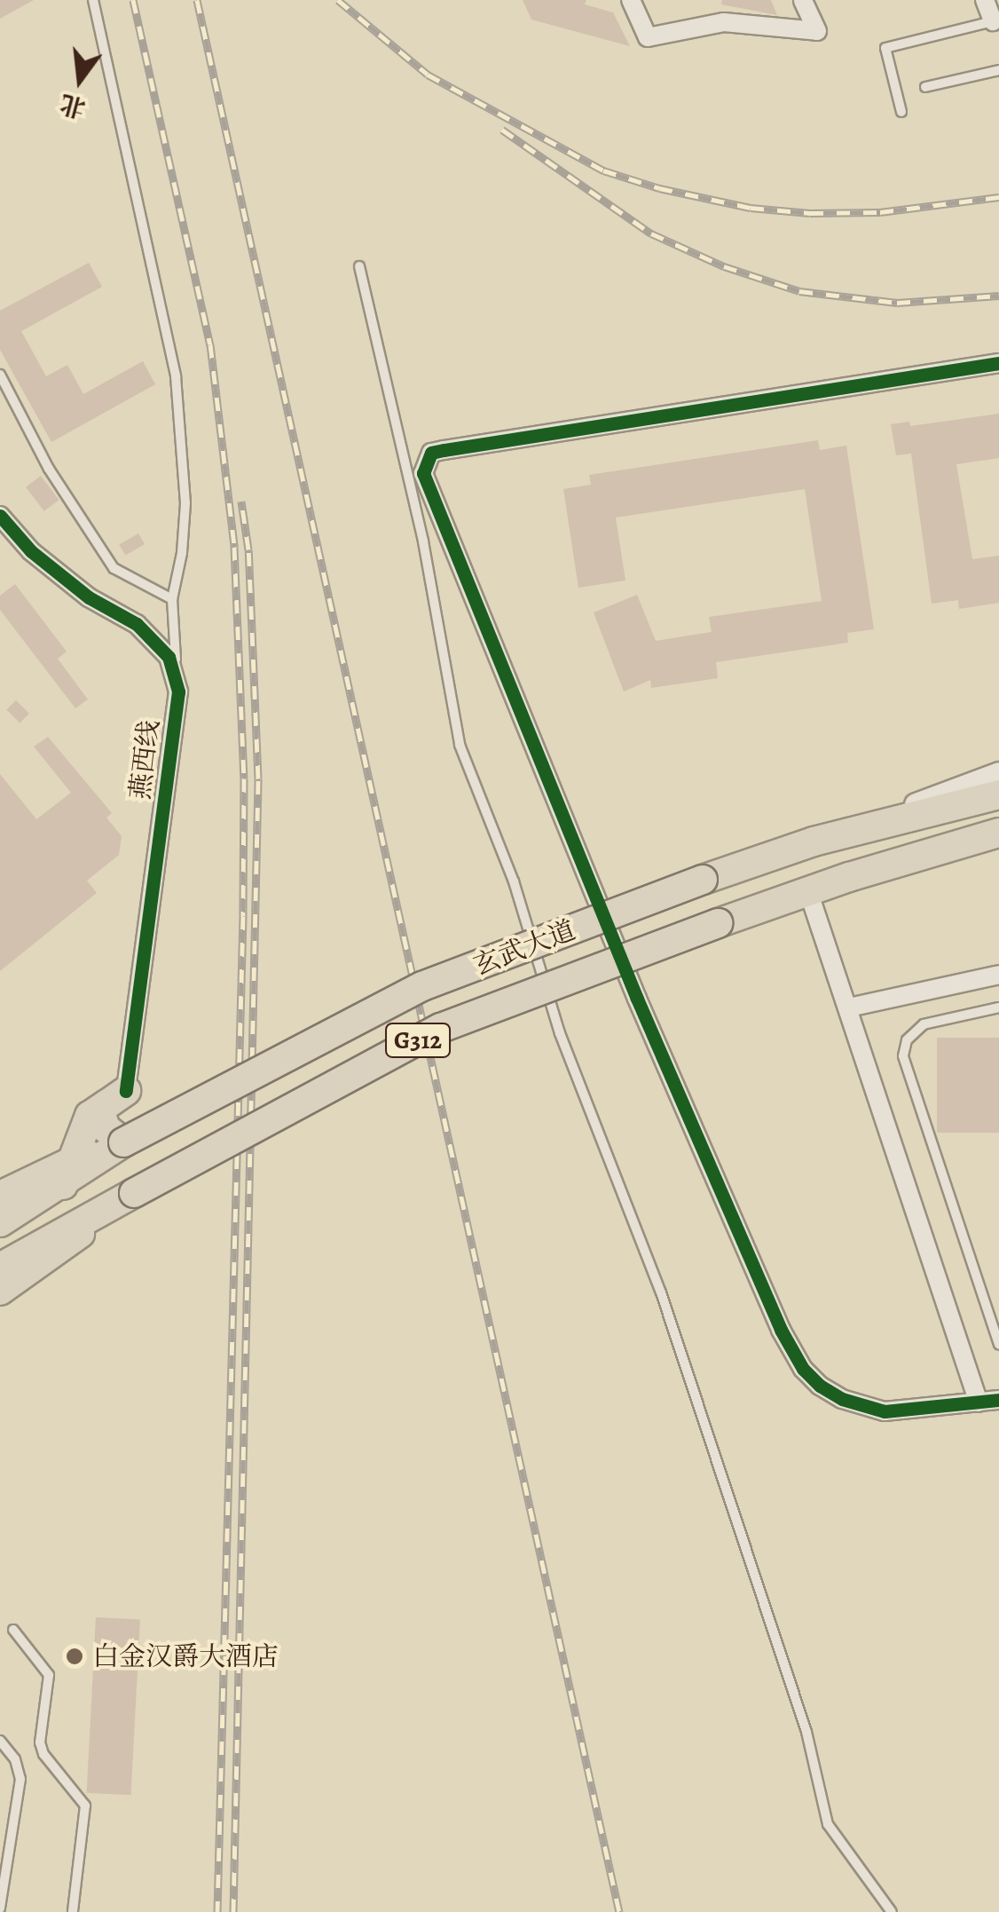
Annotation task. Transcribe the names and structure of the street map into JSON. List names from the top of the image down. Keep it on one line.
{"streets":{"highway":["玄武大道","G312"],"street":["燕西线"]},"crossings":[["玄武大道","G312"]],"places":["白金汉爵大酒店"],"north":"bottom"}
